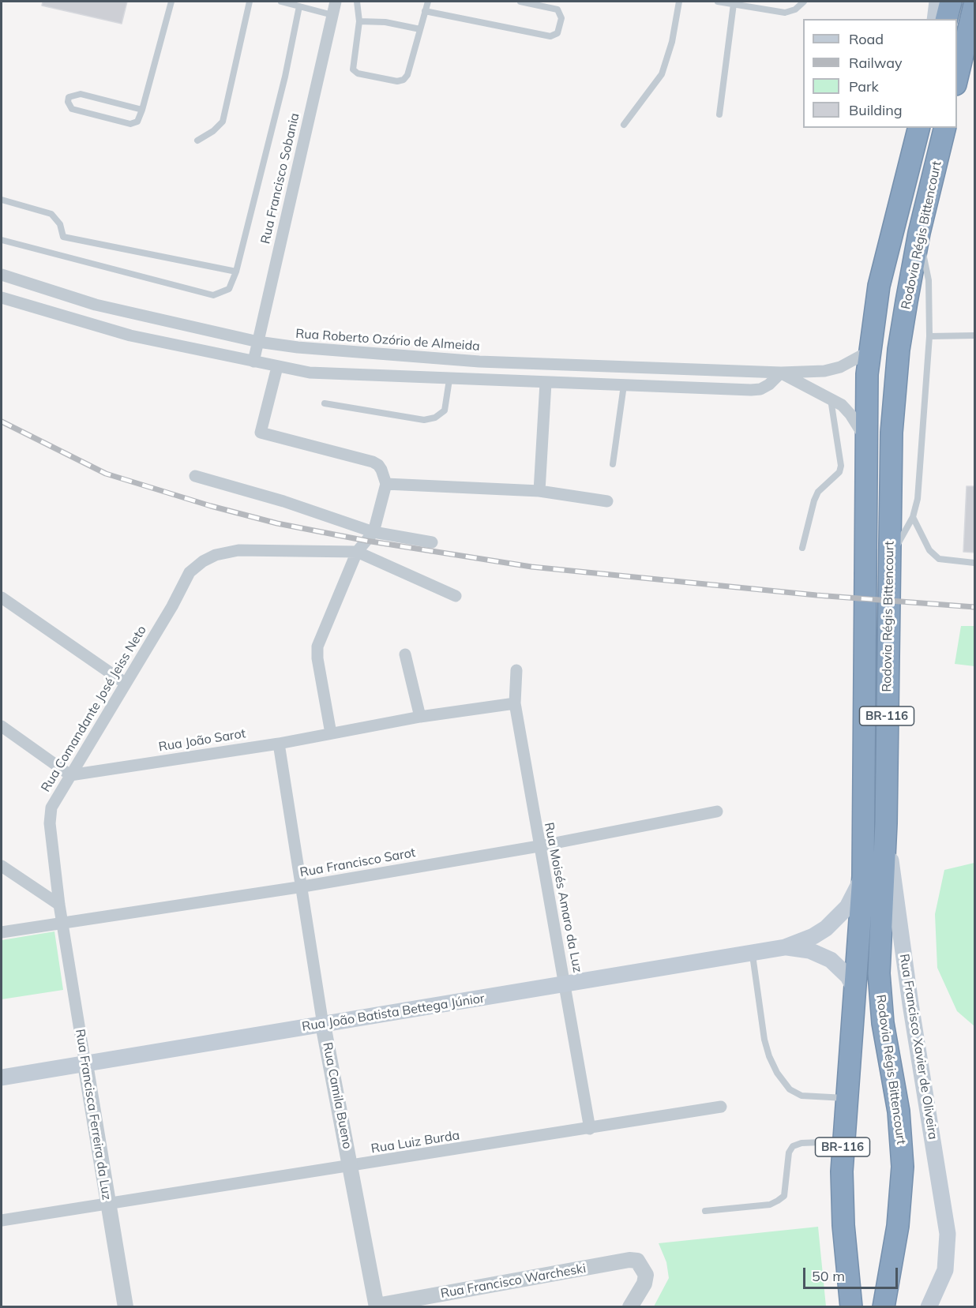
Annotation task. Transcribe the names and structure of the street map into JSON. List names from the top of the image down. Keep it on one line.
{"streets":{"highway":["Rodovia Régis Bittencourt","BR-116"],"main road":["Rua João Batista Bettega Júnior","Rua Francisco Xavier de Oliveira"],"street":["Rua Francisco Sobania","Rua Roberto Ozório de Almeida","Rua Comandante José Jeiss Neto","Rua João Sarot","Rua Francisco Sarot","Rua Moisés Amaro da Luz","Rua Camila Bueno","Rua Francisca Ferreira da Luz","Rua Luiz Burda","Rua Francisco Warcheski"]},"crossings":[["Rua Francisco Sobania","Rua Roberto Ozório de Almeida"],["Rodovia Régis Bittencourt","Rua Roberto Ozório de Almeida"],["Rodovia Régis Bittencourt","Rua João Batista Bettega Júnior"],["Rodovia Régis Bittencourt","Rua Francisco Xavier de Oliveira"],["Rua Comandante José Jeiss Neto","Rua João Sarot"],["Rua Comandante José Jeiss Neto","Rua Francisco Sarot"],["Rua Comandante José Jeiss Neto","Rua Francisca Ferreira da Luz"],["Rua João Sarot","Rua Moisés Amaro da Luz"],["Rua João Sarot","Rua Camila Bueno"],["Rua Francisco Sarot","Rua Moisés Amaro da Luz"],["Rua Francisco Sarot","Rua Camila Bueno"],["Rua Francisco Sarot","Rua Francisca Ferreira da Luz"],["Rua Moisés Amaro da Luz","Rua João Batista Bettega Júnior"],["Rua Moisés Amaro da Luz","Rua Luiz Burda"],["Rua João Batista Bettega Júnior","Rua Camila Bueno"],["Rua João Batista Bettega Júnior","Rua Francisca Ferreira da Luz"],["Rua Camila Bueno","Rua Luiz Burda"],["Rua Camila Bueno","Rua Francisco Warcheski"],["Rua Francisca Ferreira da Luz","Rua Luiz Burda"]],"legend":["Road","Railway","Park","Building"],"scale_bar":"50 m"}
